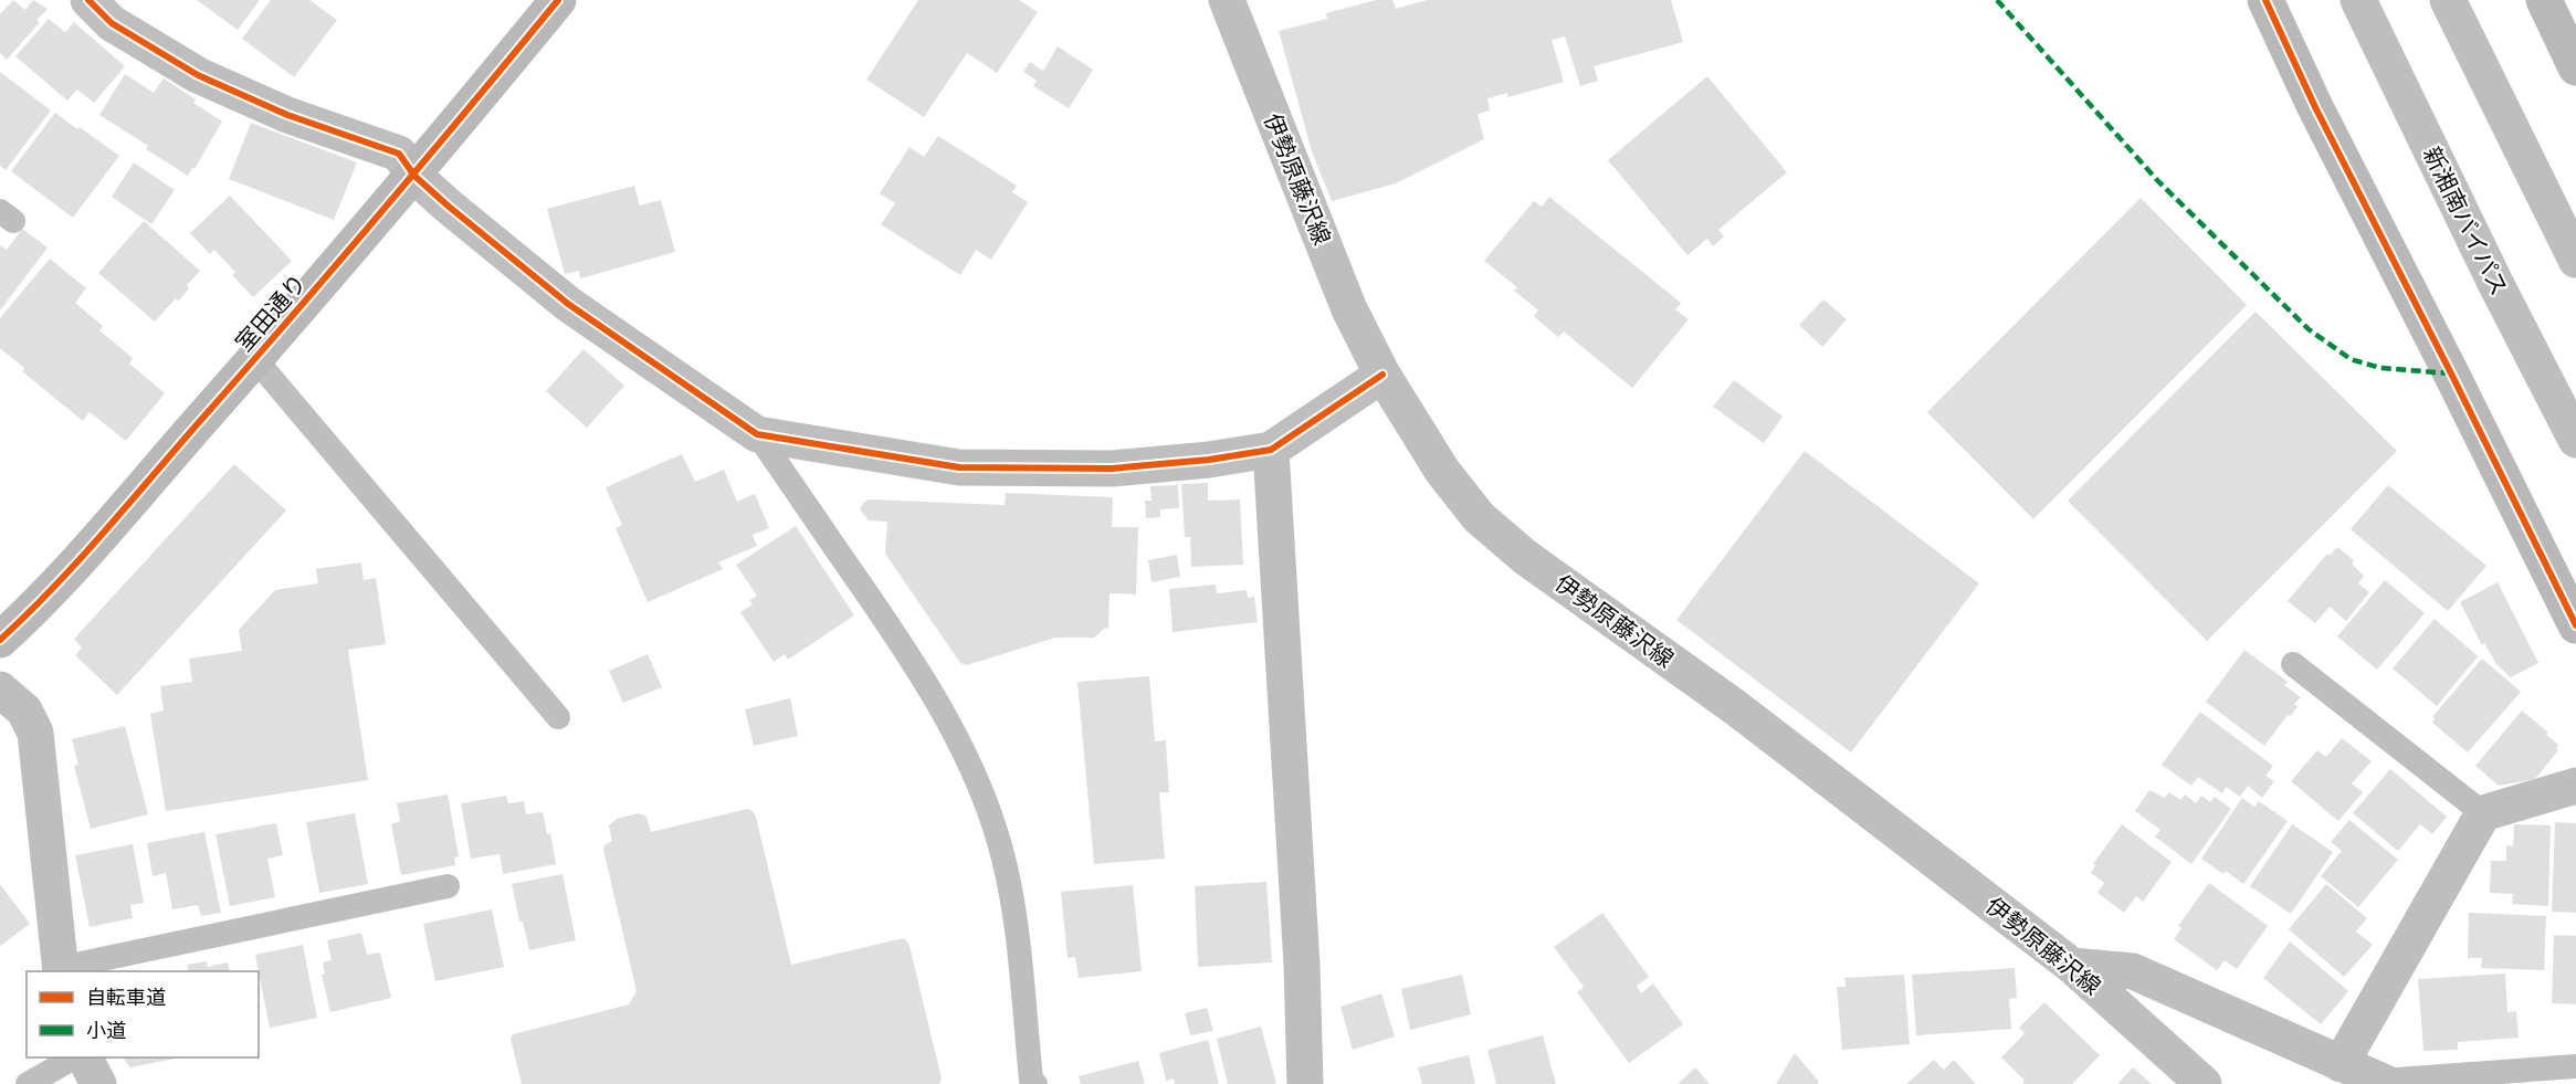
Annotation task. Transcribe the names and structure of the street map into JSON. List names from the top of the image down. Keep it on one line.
{"streets":{"main road":["伊勢原藤沢線","新湘南バイパス"],"street":["室田通り"]},"legend":["自転車道","小道"]}
